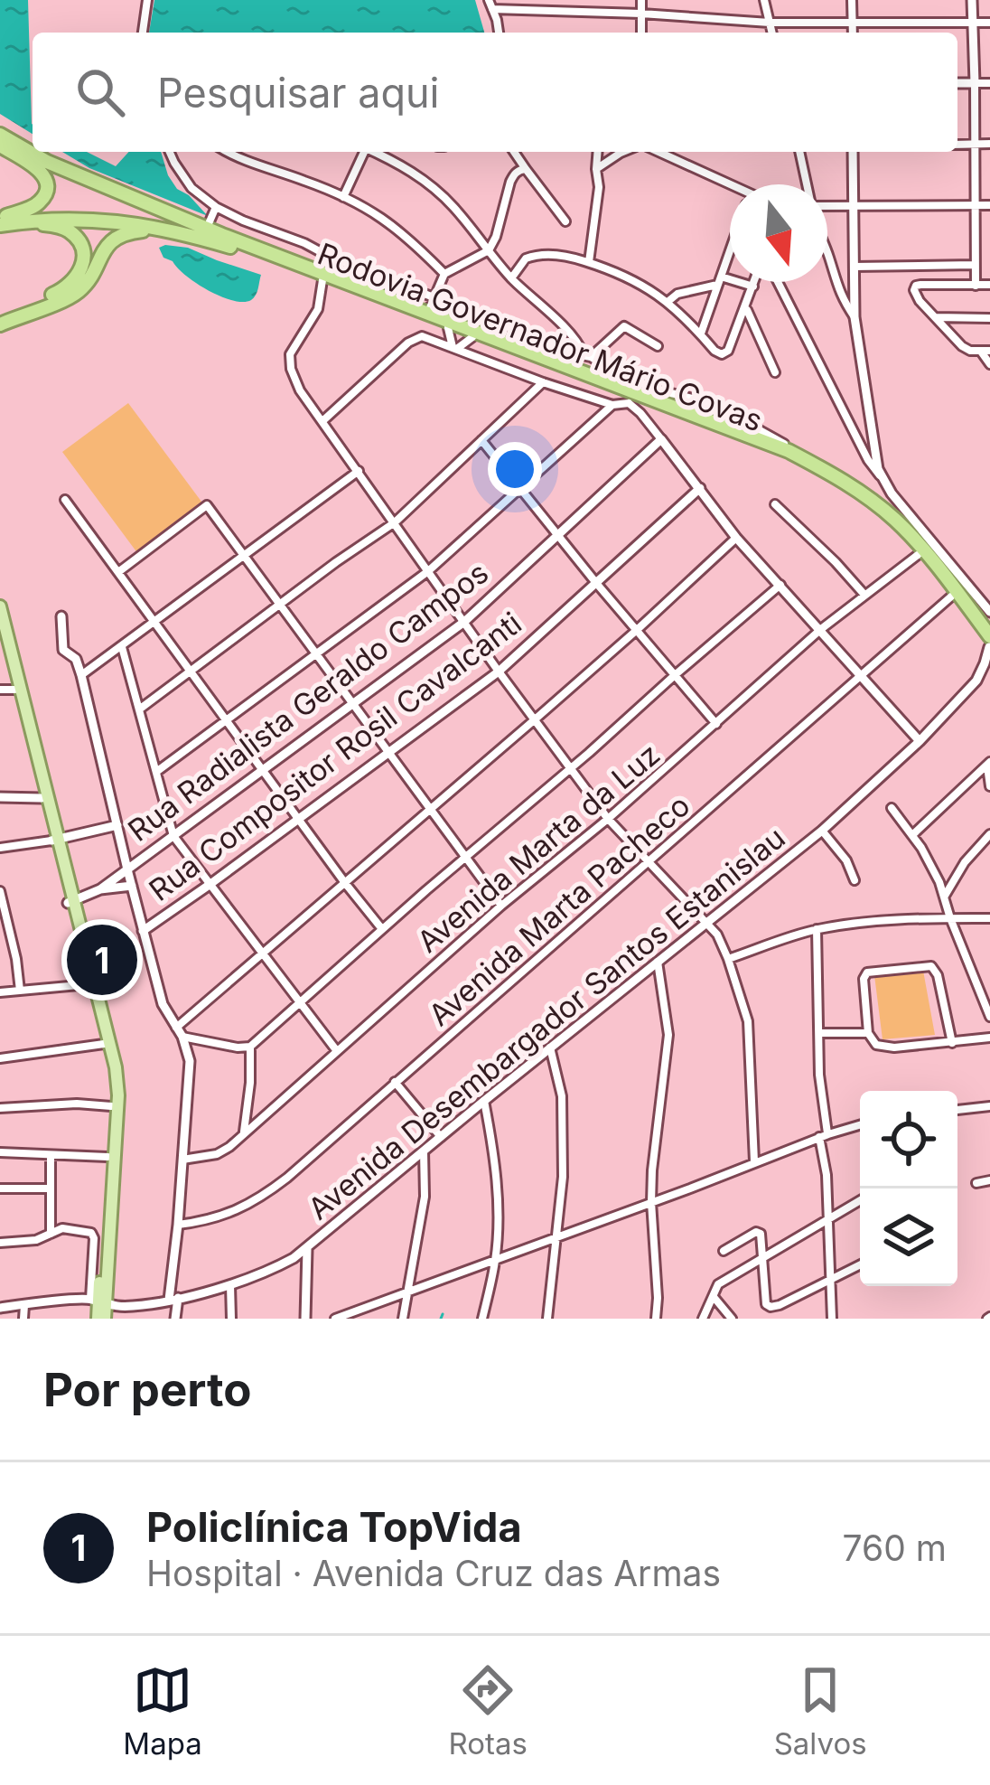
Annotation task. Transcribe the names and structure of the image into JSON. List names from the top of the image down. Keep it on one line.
{"streets":{"highway":["Rodovia Governador Mário Covas"],"street":["Rua Radialista Geraldo Campos","Rua Compositor Rosil Cavalcanti","Avenida Marta da Luz","Avenida Marta Pacheco","Avenida Desembargador Santos Estanislau"]},"crossings":[["Rodovia Governador Mário Covas","Avenida Marta da Luz"],["Rodovia Governador Mário Covas","Avenida Marta Pacheco"],["Rodovia Governador Mário Covas","Avenida Desembargador Santos Estanislau"]],"north":"bottom","page":{"search":"Pesquisar aqui","pins":"1","heading":"Por perto","list":[{"mark":"1","name":"Policlínica TopVida","note":"Hospital · Avenida Cruz das Armas","value":"760 m"}],"nav":["Mapa","Rotas","Salvos"]}}
